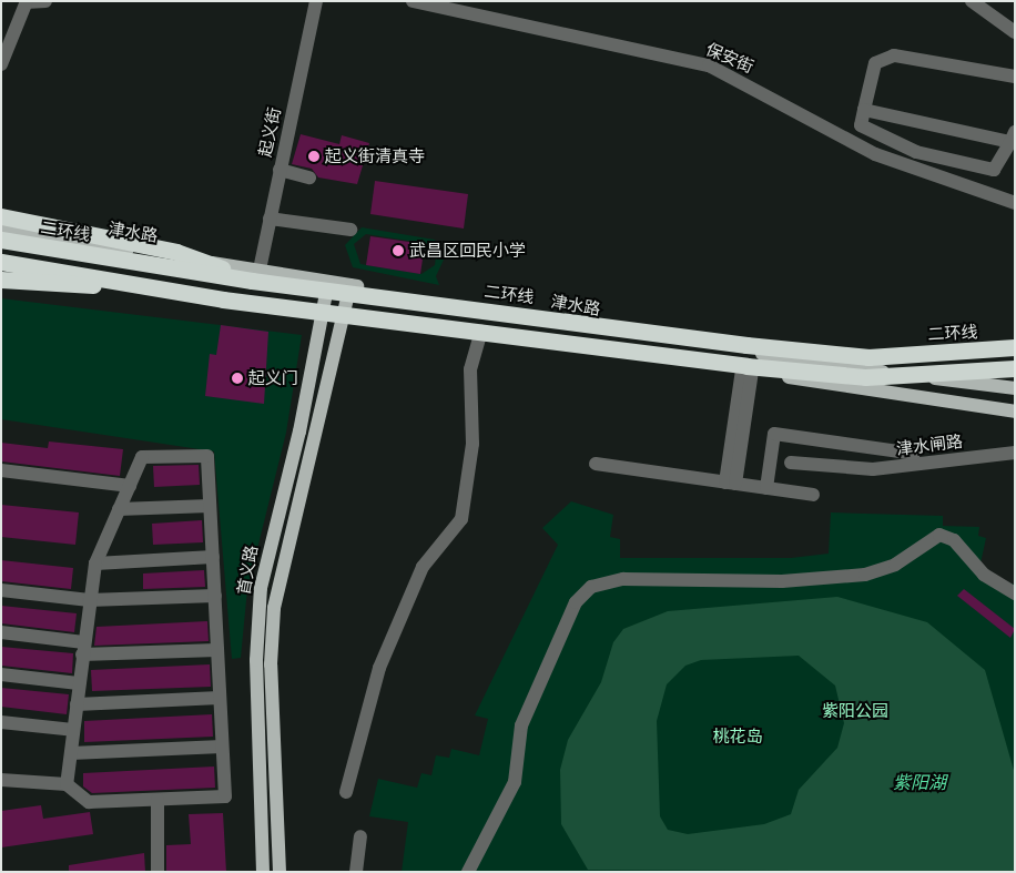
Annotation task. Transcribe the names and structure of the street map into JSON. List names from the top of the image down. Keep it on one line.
{"streets":{"highway":["二环线"],"main road":["津水路","首义路"],"street":["保安街","起义街","津水闸路"]},"crossings":[["起义街","二环线"],["起义街","津水路"],["二环线","津水路"],["津水路","首义路"]],"water":["紫阳湖"],"parks":["紫阳公园","桃花岛"],"places":["起义街清真寺","武昌区回民小学","起义门"]}
